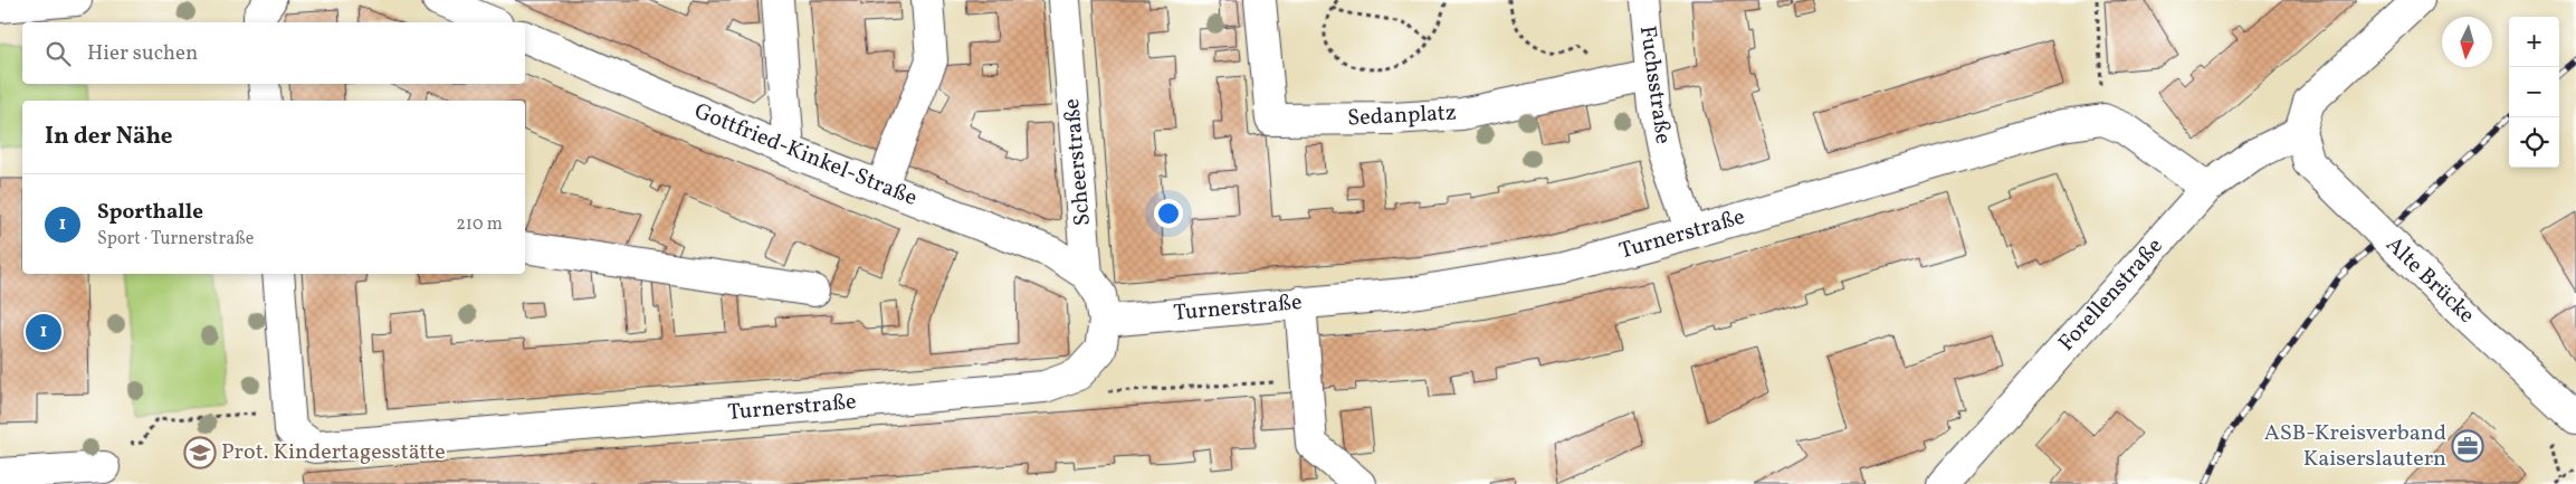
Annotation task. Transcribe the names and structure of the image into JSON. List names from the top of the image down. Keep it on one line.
{"streets":{"street":["Fuchsstraße","Sedanplatz","Gottfried-Kinkel-Straße","Scheerstraße","Turnerstraße","Alte Brücke","Forellenstraße"]},"crossings":[["Fuchsstraße","Sedanplatz"],["Fuchsstraße","Turnerstraße"],["Gottfried-Kinkel-Straße","Scheerstraße"],["Scheerstraße","Turnerstraße"],["Alte Brücke","Forellenstraße"]],"places":{"office":["ASB-Kreisverband Kaiserslautern"],"school or university":["Prot. Kindertagesstätte"]},"north":"bottom","page":{"map_buttons":["+","−"],"search":"Hier suchen","heading":"In der Nähe","list":[{"mark":"1","name":"Sporthalle","note":"Sport · Turnerstraße","value":"210 m"}],"pins":"1"}}
